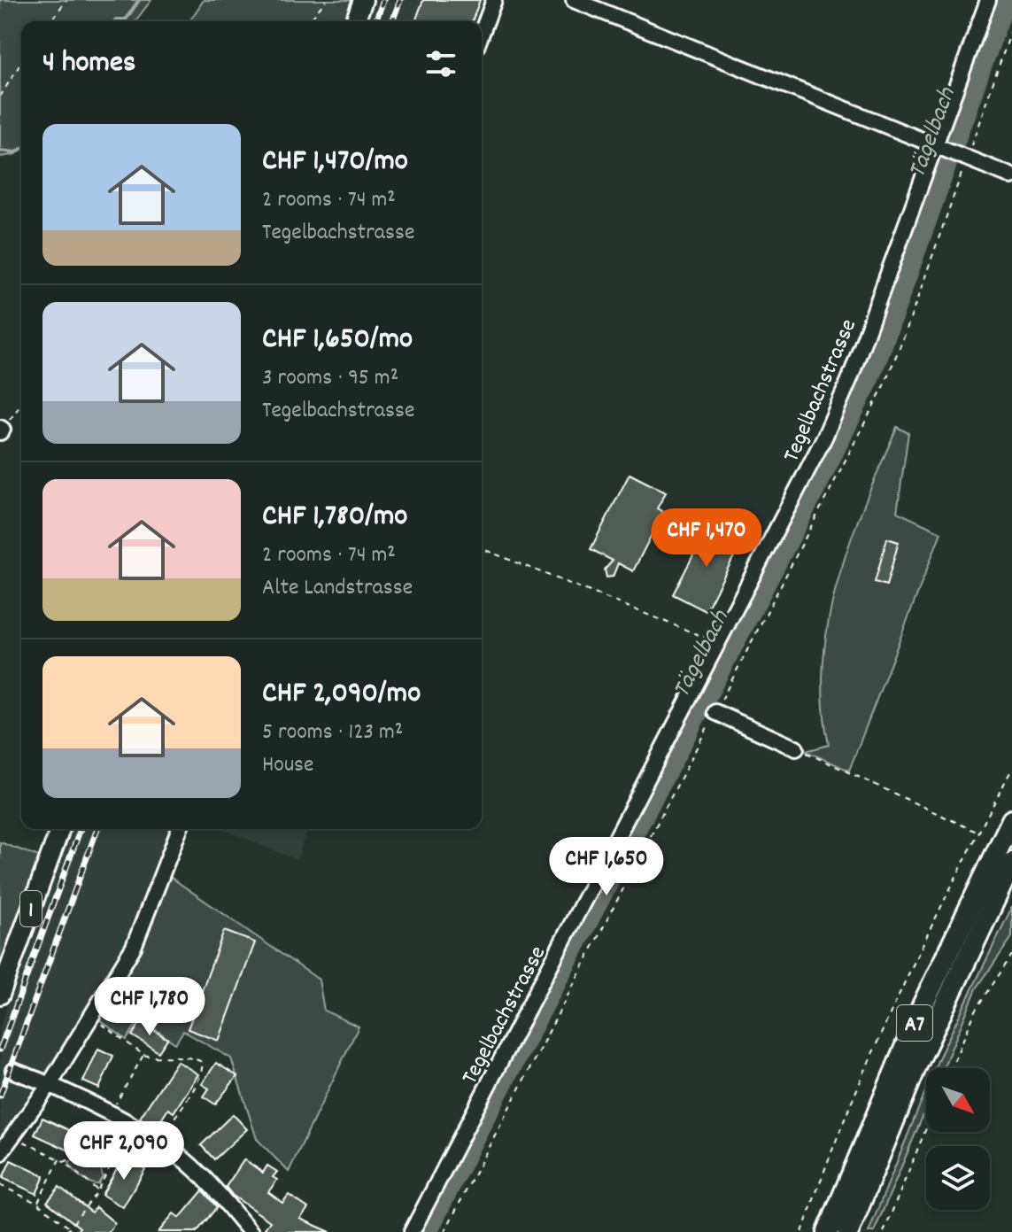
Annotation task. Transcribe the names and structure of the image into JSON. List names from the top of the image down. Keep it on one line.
{"streets":{"highway":["A7"],"main road":["1"],"street":["Tegelbachstrasse"]},"water":["Tägelbach"],"north":"bottom right","page":{"heading":"4 homes","list":[{"name":"CHF 1,470/mo","note":"2 rooms · 74 m² · Tegelbachstrasse"},{"name":"CHF 1,650/mo","note":"3 rooms · 95 m² · Tegelbachstrasse"},{"name":"CHF 1,780/mo","note":"2 rooms · 74 m² · Alte Landstrasse"},{"name":"CHF 2,090/mo","note":"5 rooms · 123 m² · House"}],"price":["CHF 1,470","CHF 1,650","CHF 1,780","CHF 2,090"]}}
